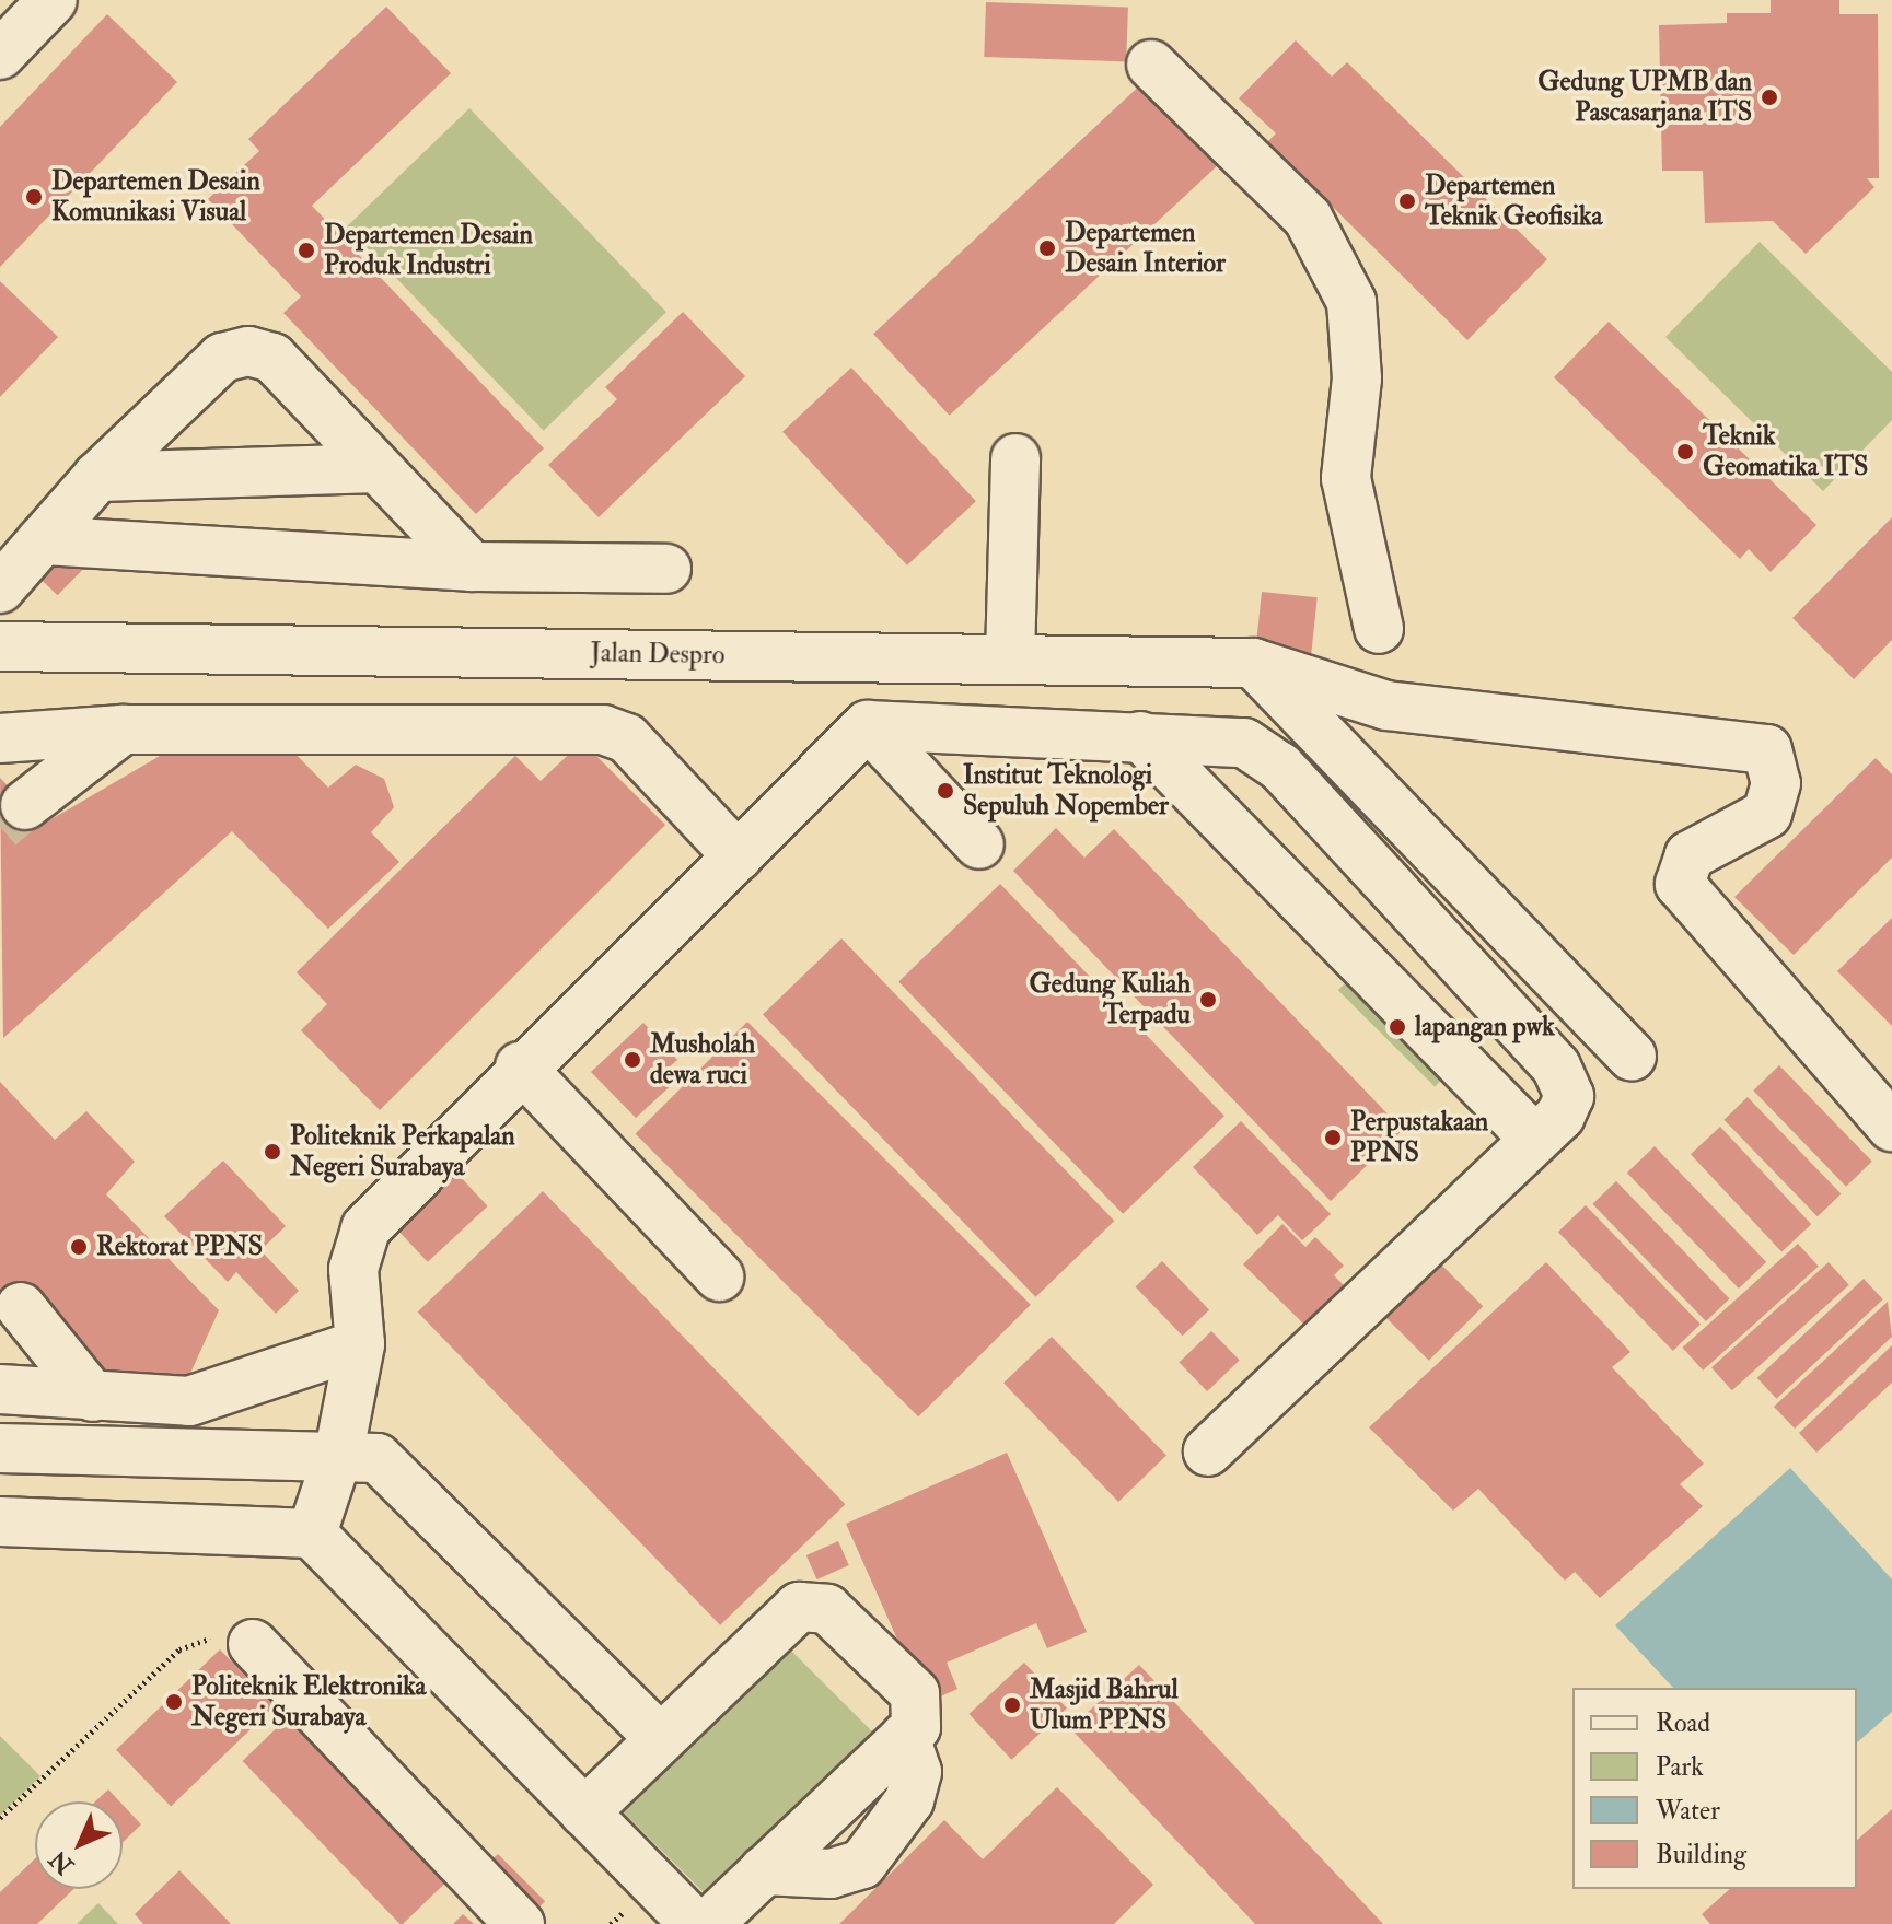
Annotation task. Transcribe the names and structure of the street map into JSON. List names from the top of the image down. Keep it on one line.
{"streets":{"lane":["Jalan Despro"]},"places":["Gedung UPMB dan Pascasarjana ITS","Departemen Desain Komunikasi Visual","Departemen Teknik Geofisika","Departemen Desain Interior","Departemen Desain Produk Industri","Teknik Geomatika ITS","Institut Teknologi Sepuluh Nopember","Gedung Kuliah Terpadu","lapangan pwk","Musholah dewa ruci","Perpustakaan PPNS","Politeknik Perkapalan Negeri Surabaya","Rektorat PPNS","Politeknik Elektronika Negeri Surabaya","Masjid Bahrul Ulum PPNS"],"legend":["Road","Park","Water","Building"],"north":"bottom left"}
